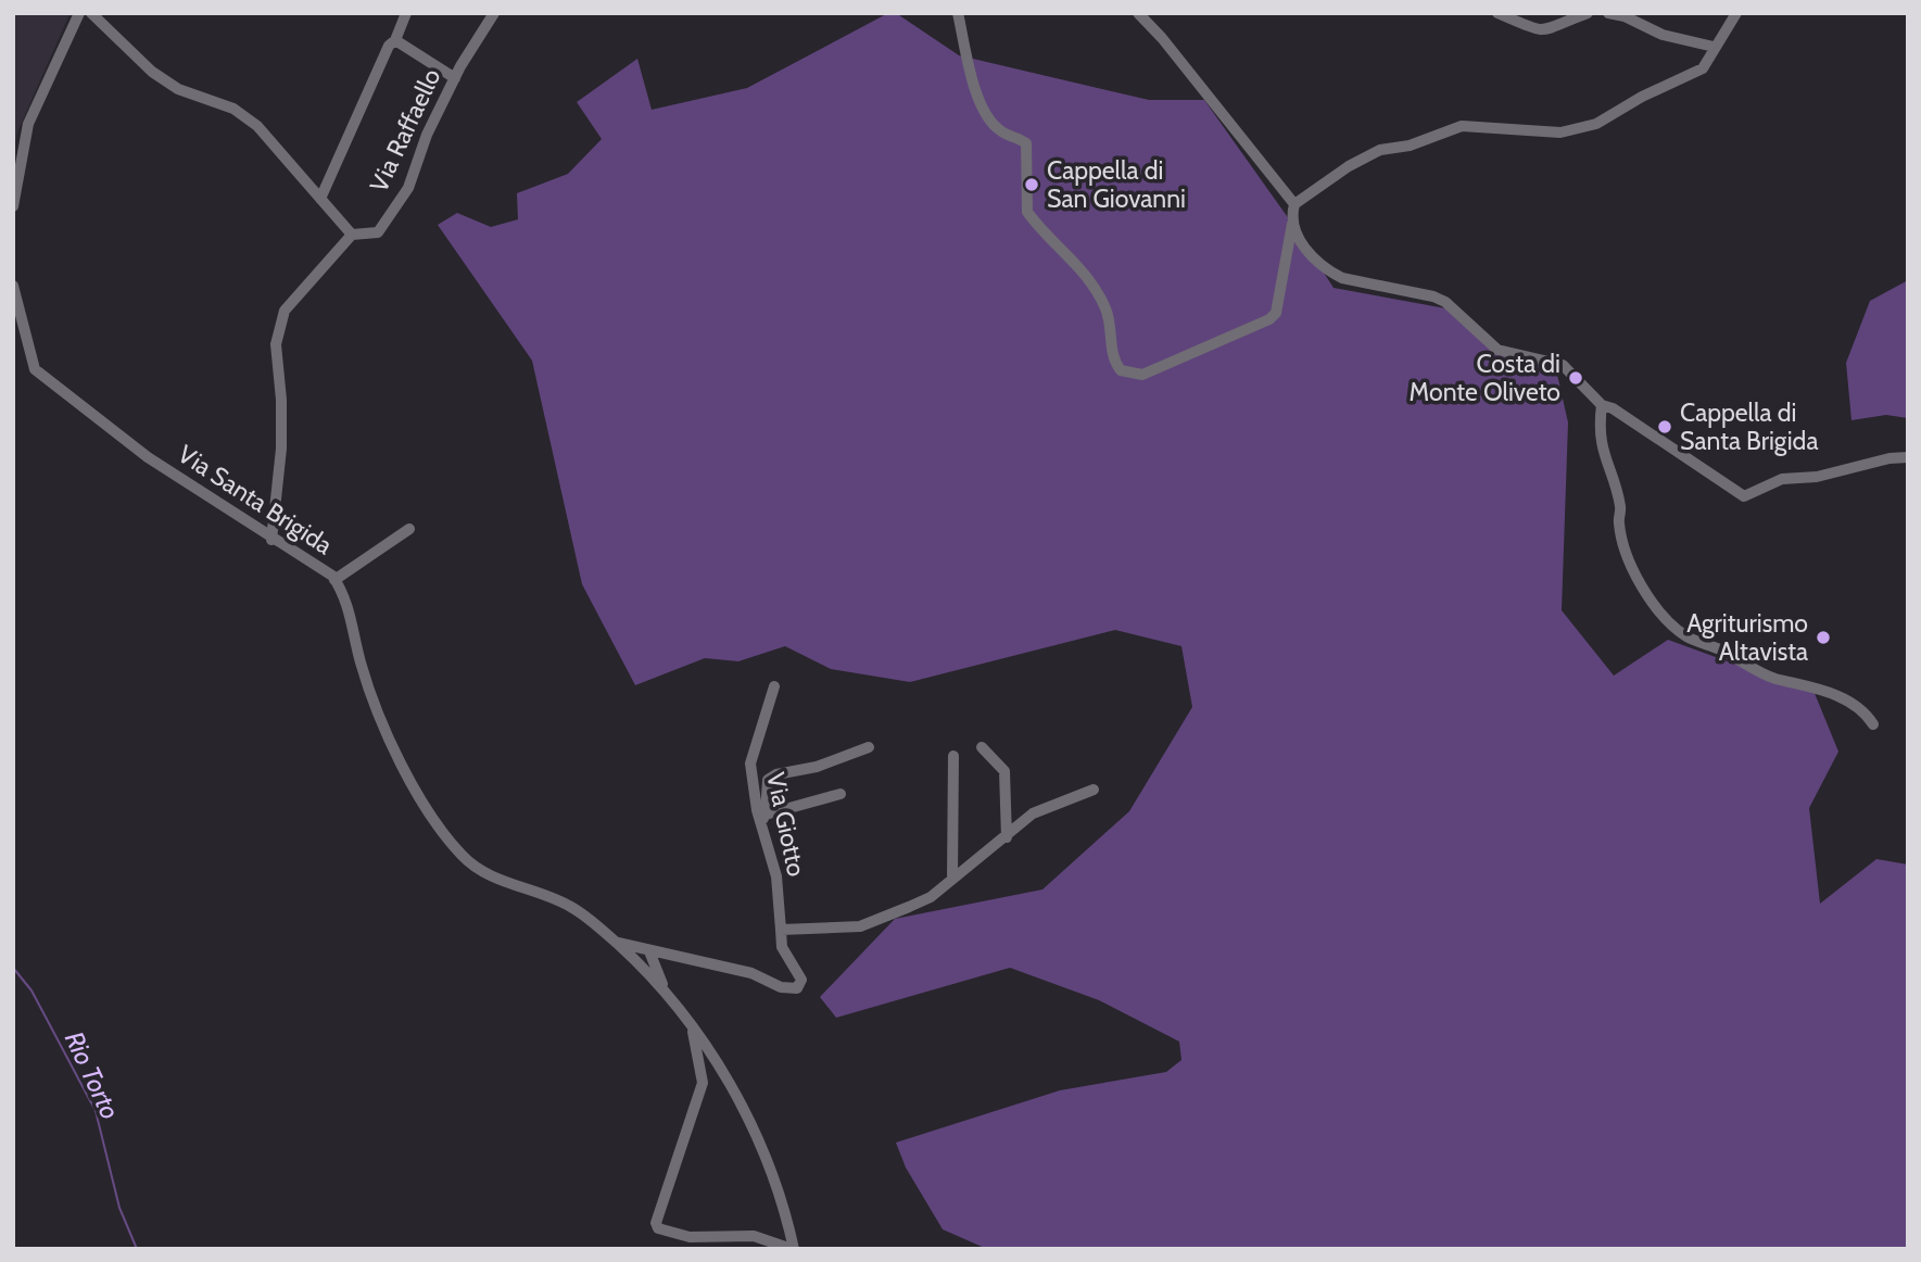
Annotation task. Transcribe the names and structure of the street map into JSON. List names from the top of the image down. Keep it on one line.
{"streets":{"street":["Via Raffaello","Via Santa Brigida","Via Giotto"]},"crossings":[["Via Raffaello","Via Santa Brigida"]],"water":["Rio Torto"],"places":["Cappella di San Giovanni","Costa di Monte Oliveto","Cappella di Santa Brigida","Agriturismo Altavista"]}
